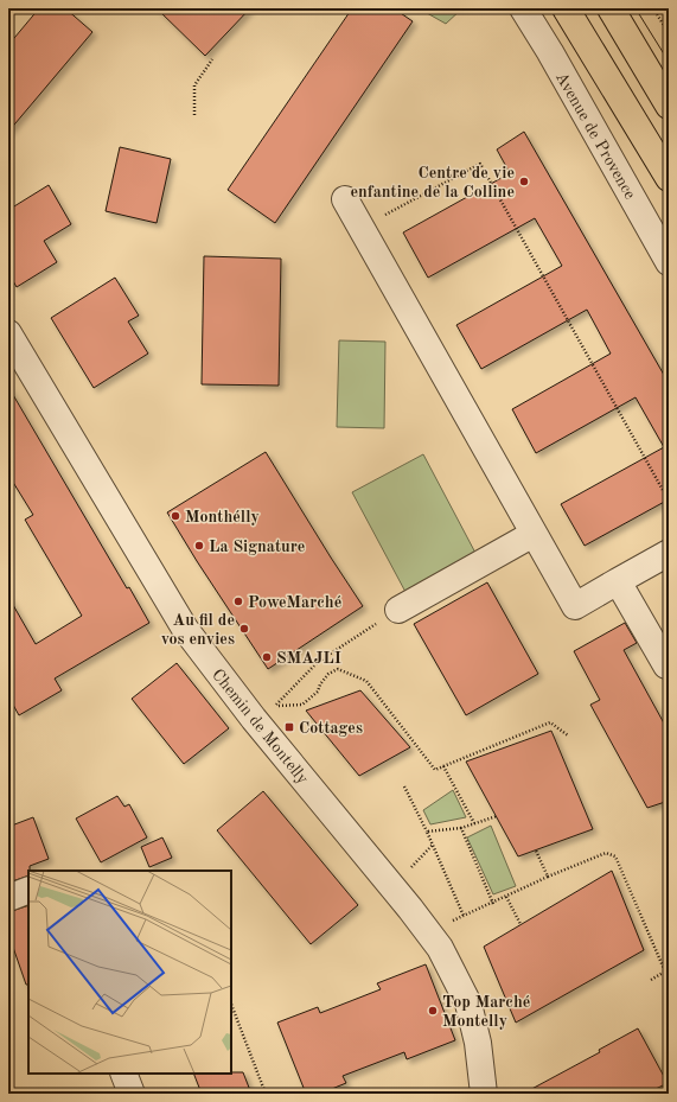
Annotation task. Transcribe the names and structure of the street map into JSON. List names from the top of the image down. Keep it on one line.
{"streets":{"street":["Avenue de Provence","Chemin de Montelly"]},"places":{"other":["Centre de vie enfantine de la Colline","Monthélly","La Signature","PoweMarché","Au fil de vos envies","SMAJLI","Top Marché Montelly"],"transit":["Cottages"]}}
